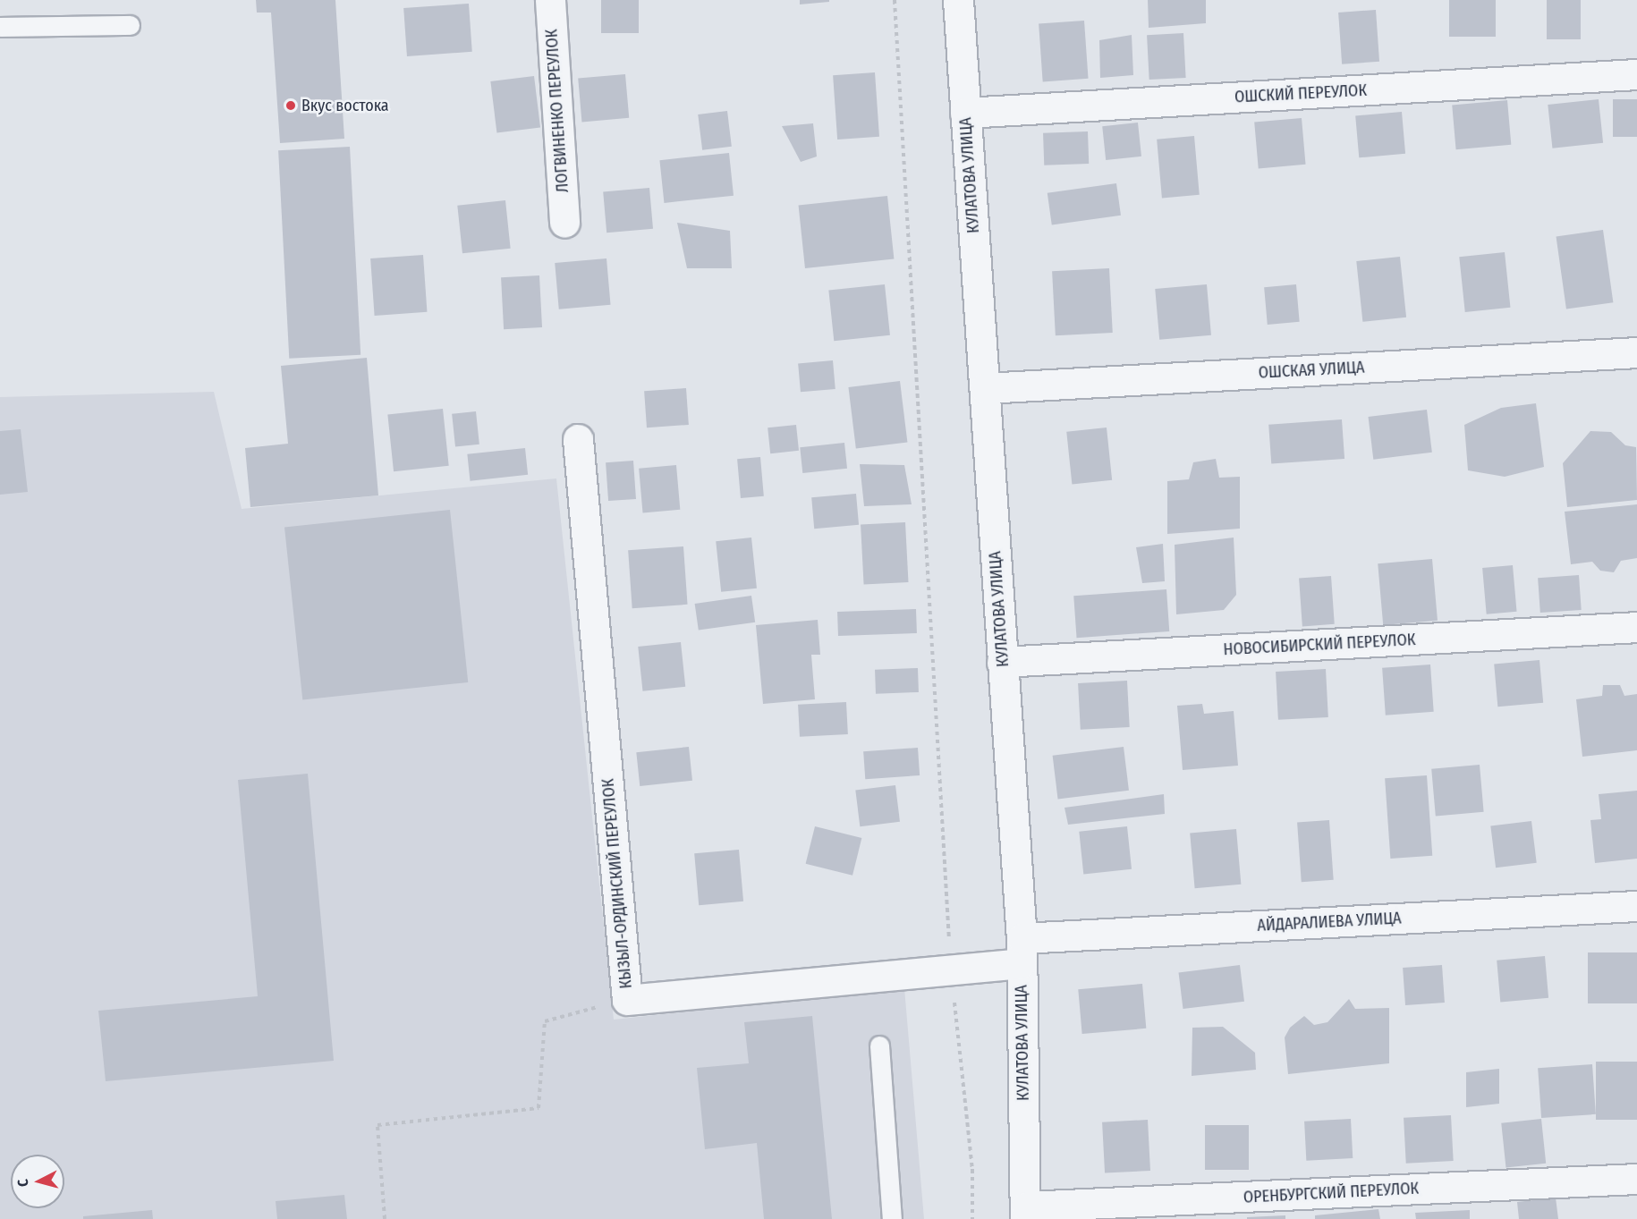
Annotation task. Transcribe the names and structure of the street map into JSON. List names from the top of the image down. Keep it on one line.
{"streets":{"street":["ОШСКИЙ ПЕРЕУЛОК","ЛОГВИНЕНКО ПЕРЕУЛОК","КУЛАТОВА УЛИЦА","ОШСКАЯ УЛИЦА","НОВОСИБИРСКИЙ ПЕРЕУЛОК","КЫЗЫЛ-ОРДИНСКИЙ ПЕРЕУЛОК","АЙДАРАЛИЕВА УЛИЦА","ОРЕНБУРГСКИЙ ПЕРЕУЛОК"]},"crossings":[["ОШСКИЙ ПЕРЕУЛОК","КУЛАТОВА УЛИЦА"],["КУЛАТОВА УЛИЦА","ОШСКАЯ УЛИЦА"],["КУЛАТОВА УЛИЦА","НОВОСИБИРСКИЙ ПЕРЕУЛОК"],["КУЛАТОВА УЛИЦА","КЫЗЫЛ-ОРДИНСКИЙ ПЕРЕУЛОК"],["КУЛАТОВА УЛИЦА","АЙДАРАЛИЕВА УЛИЦА"],["КУЛАТОВА УЛИЦА","ОРЕНБУРГСКИЙ ПЕРЕУЛОК"],["КЫЗЫЛ-ОРДИНСКИЙ ПЕРЕУЛОК","АЙДАРАЛИЕВА УЛИЦА"]],"places":["Вкус востока"],"north":"left"}
